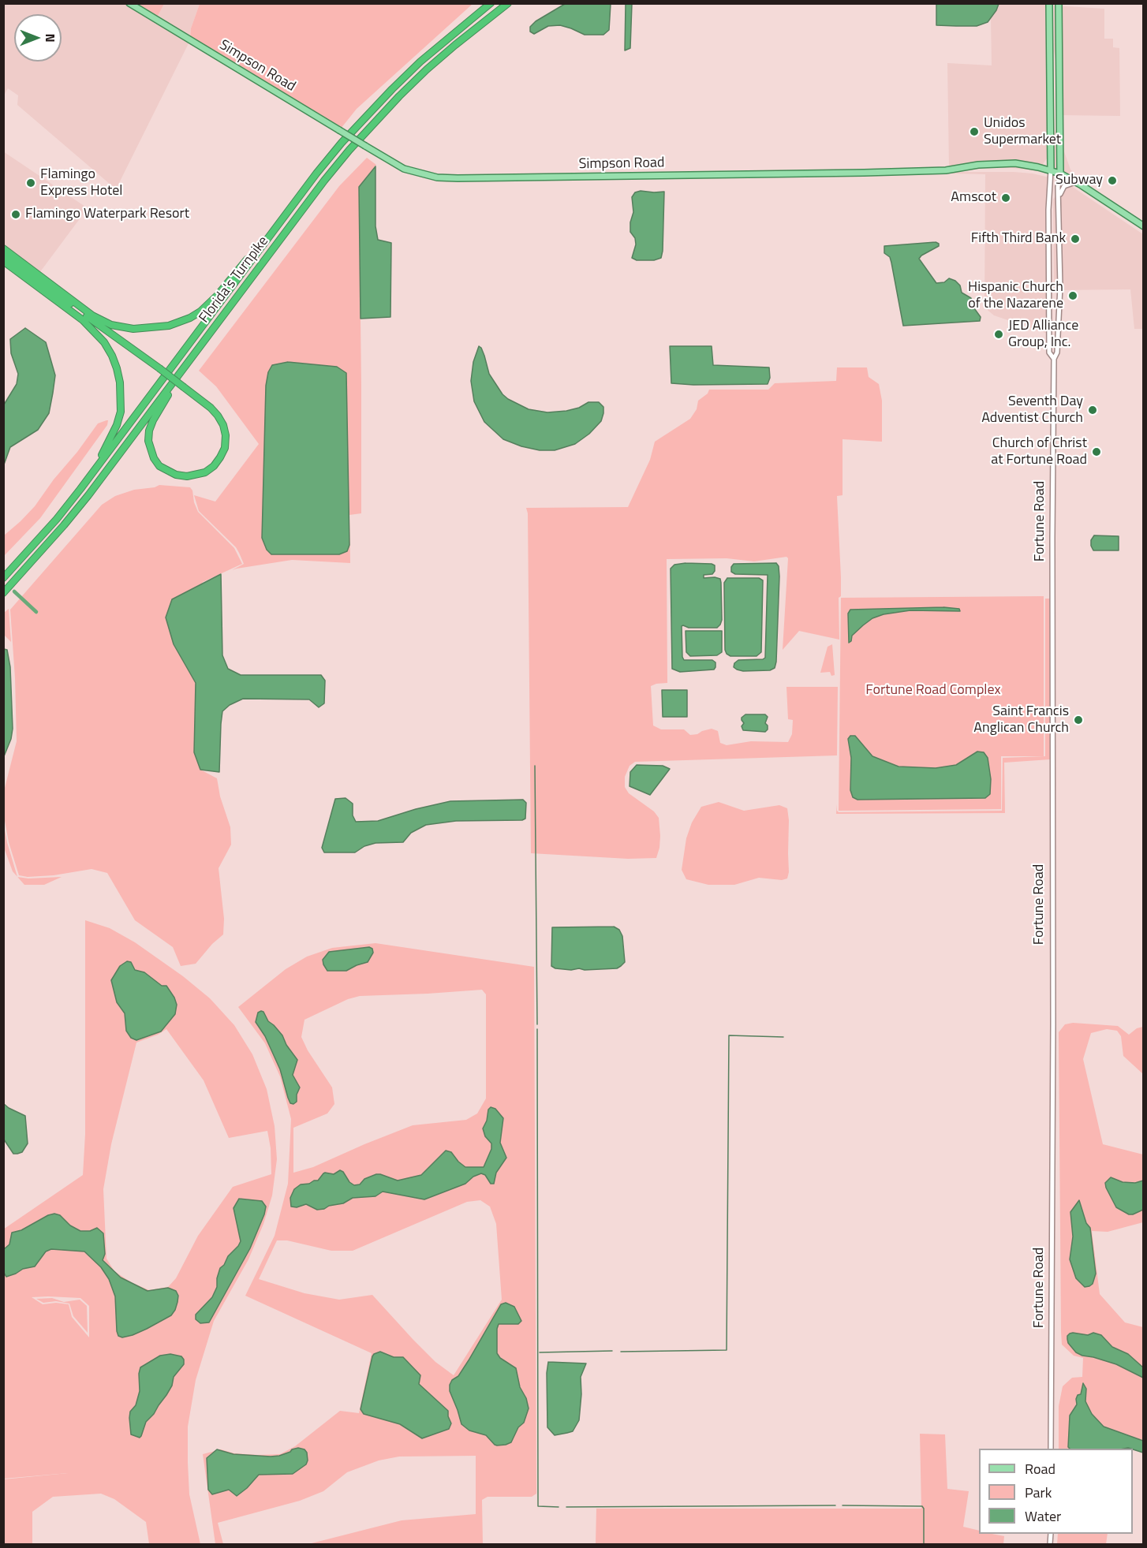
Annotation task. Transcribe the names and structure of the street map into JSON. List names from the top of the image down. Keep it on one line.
{"streets":{"highway":["Florida's Turnpike"],"main road":["Simpson Road","Fortune Road"]},"crossings":[["Simpson Road","Fortune Road"]],"parks":["Fortune Road Complex"],"places":["Unidos Supermarket","Subway","Flamingo Express Hotel","Amscot","Flamingo Waterpark Resort","Fifth Third Bank","Hispanic Church of the Nazarene","JED Alliance Group, Inc.","Seventh Day Adventist Church","Church of Christ at Fortune Road","Saint Francis Anglican Church"],"legend":["Road","Park","Water"],"north":"right"}
